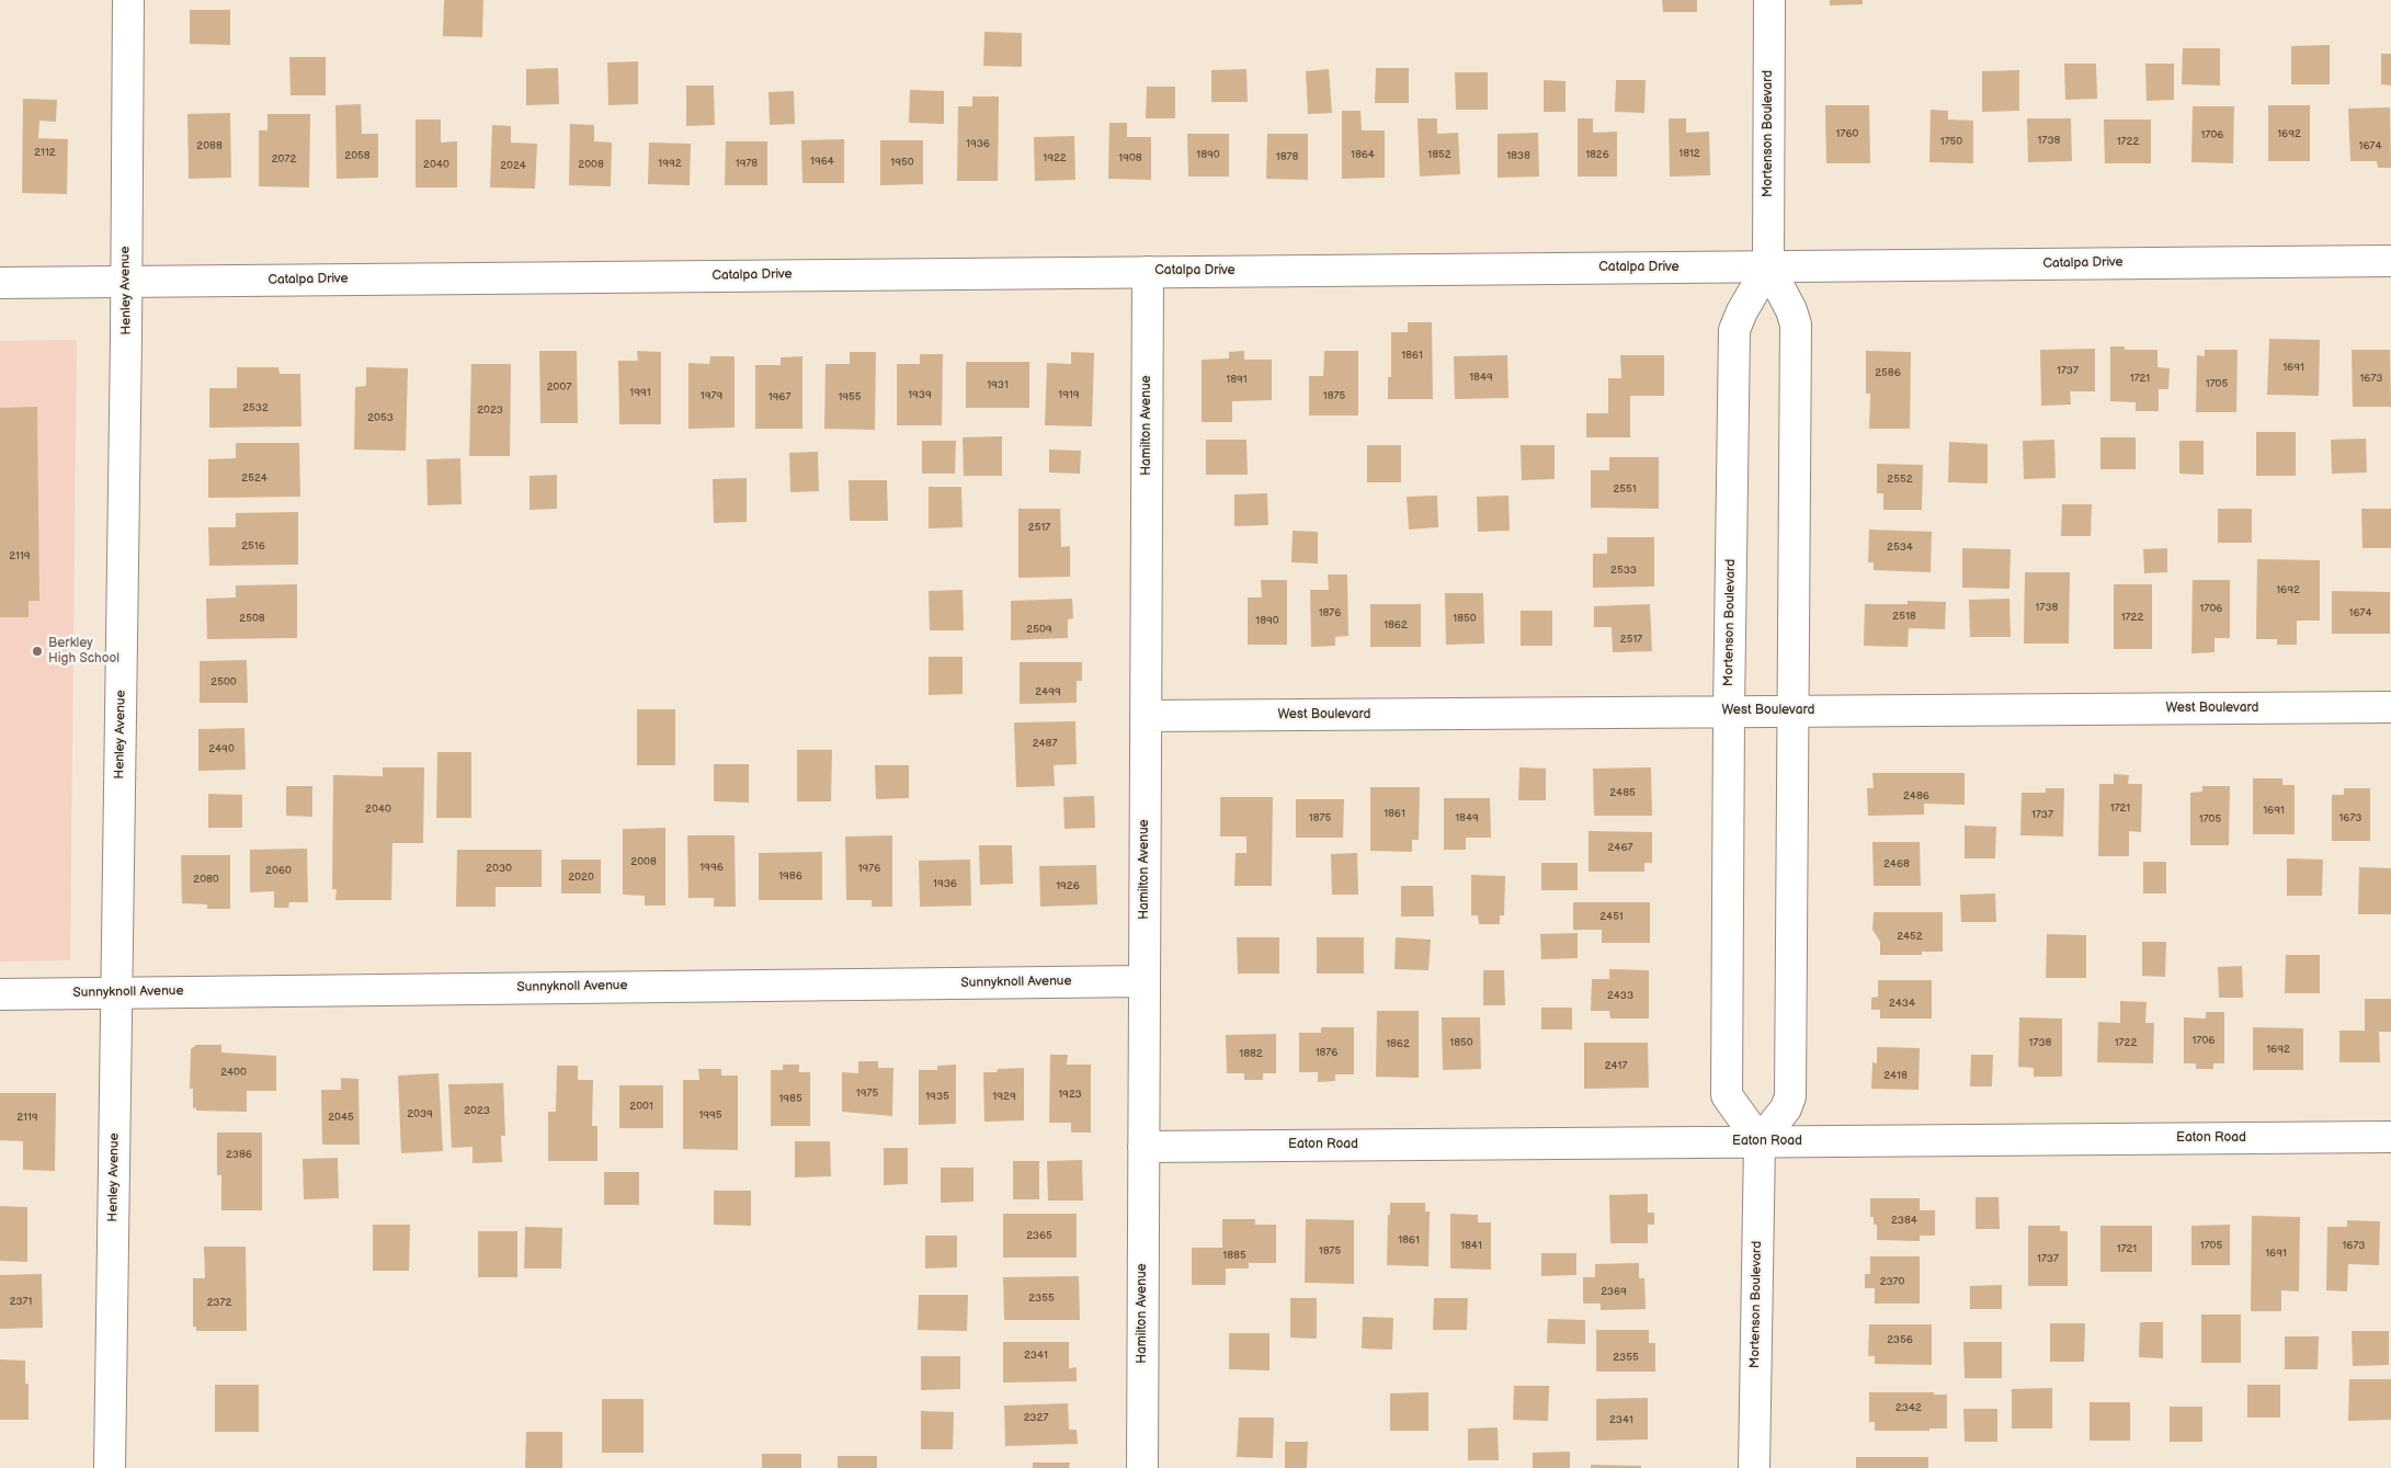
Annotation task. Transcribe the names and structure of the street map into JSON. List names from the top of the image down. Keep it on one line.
{"streets":{"street":["Mortenson Boulevard","Catalpa Drive","Henley Avenue","Hamilton Avenue","West Boulevard","Sunnyknoll Avenue","Eaton Road"]},"crossings":[["Mortenson Boulevard","Catalpa Drive"],["Mortenson Boulevard","West Boulevard"],["Mortenson Boulevard","Eaton Road"],["Catalpa Drive","Henley Avenue"],["Catalpa Drive","Hamilton Avenue"],["Henley Avenue","Sunnyknoll Avenue"],["Hamilton Avenue","West Boulevard"],["Hamilton Avenue","Sunnyknoll Avenue"],["Hamilton Avenue","Eaton Road"]],"places":["Berkley High School"],"house_numbers":["1760","1692","1706","1738","1750","1722","1936","2088","1674","2112","1812","1890","1864","1852","1826","2058","1838","1878","1922","1908","2072","1964","1950","1992","1978","2040","2008","2024","1861","1691","1737","2586","1849","1721","1673","1891","1705","1931","2007","1991","1939","1919","1979","1875","1967","1955","2532","2023","2053","2524","2552","2551","2517","2516","2534","2119","2533","1692","1738","1706","1876","1674","2518","1722","2508","1850","1890","1862","2509","2517","2500","2499","2487","2490","2485","2486","1721","2040","1691","1861","1737","1875","1849","1673","1705","2467","2008","2468","1996","2030","1976","2060","1986","2020","2080","1936","1926","2451","2452","2433","2434","1706","1850","1738","1722","1862","1692","1876","1882","2417","2400","2418","1975","1923","1935","1929","1985","2001","2023","2039","1995","2119","2045","2386","2384","2365","1861","1841","1705","1673","1721","1875","1691","1885","1737","2370","2369","2355","2371","2372","2356","2341","2355","2342","2327","2341"]}
